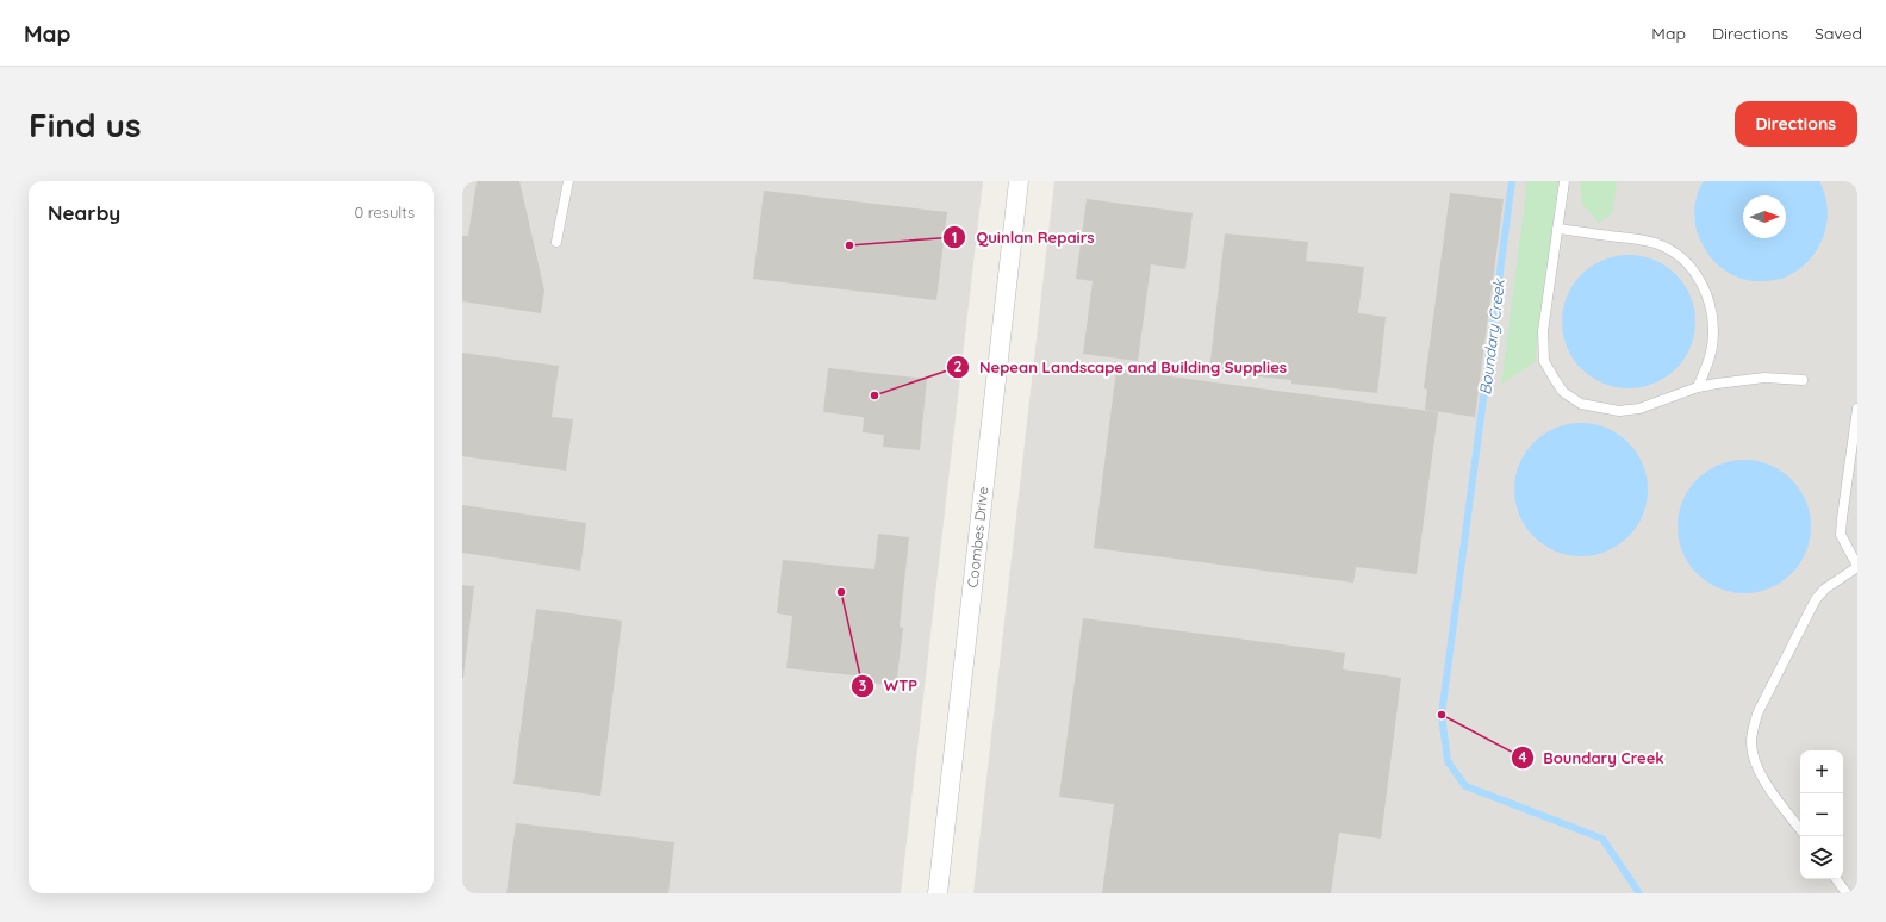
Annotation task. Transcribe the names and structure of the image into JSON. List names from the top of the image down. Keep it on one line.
{"streets":{"street":["Coombes Drive"]},"water":["Boundary Creek"],"places":["Quinlan Repairs","Nepean Landscape and Building Supplies","WTP","Boundary Creek"],"north":"right","page":{"header":"Map","nav":["Map","Directions","Saved"],"buttons":"Directions","title":"Find us","heading":["Nearby","0 results"],"map_buttons":["+","−"]}}
